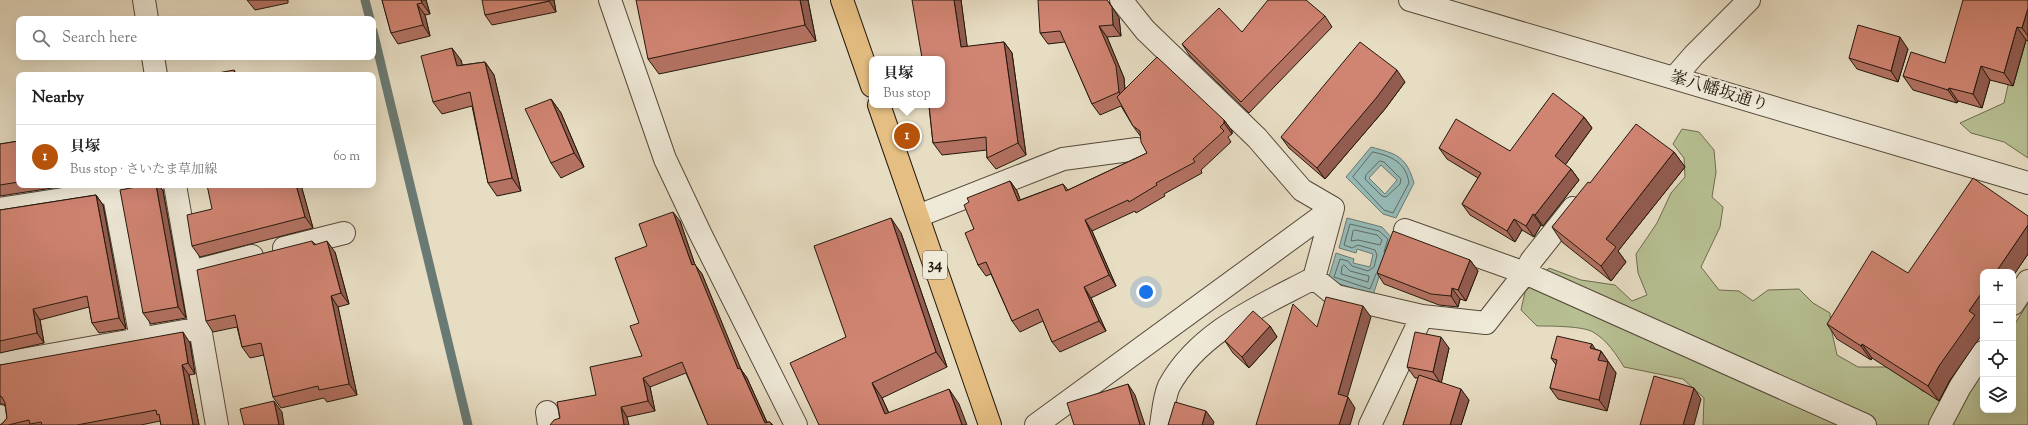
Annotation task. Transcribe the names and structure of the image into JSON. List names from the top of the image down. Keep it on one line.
{"streets":{"main road":["34"],"street":["峯八幡坂通り"]},"page":{"search":"Search here","popup":["貝塚","Bus stop"],"heading":"Nearby","pins":"1","list":[{"mark":"1","name":"貝塚","note":"Bus stop · さいたま草加線","value":"60 m"}],"map_buttons":["+","−"]}}
